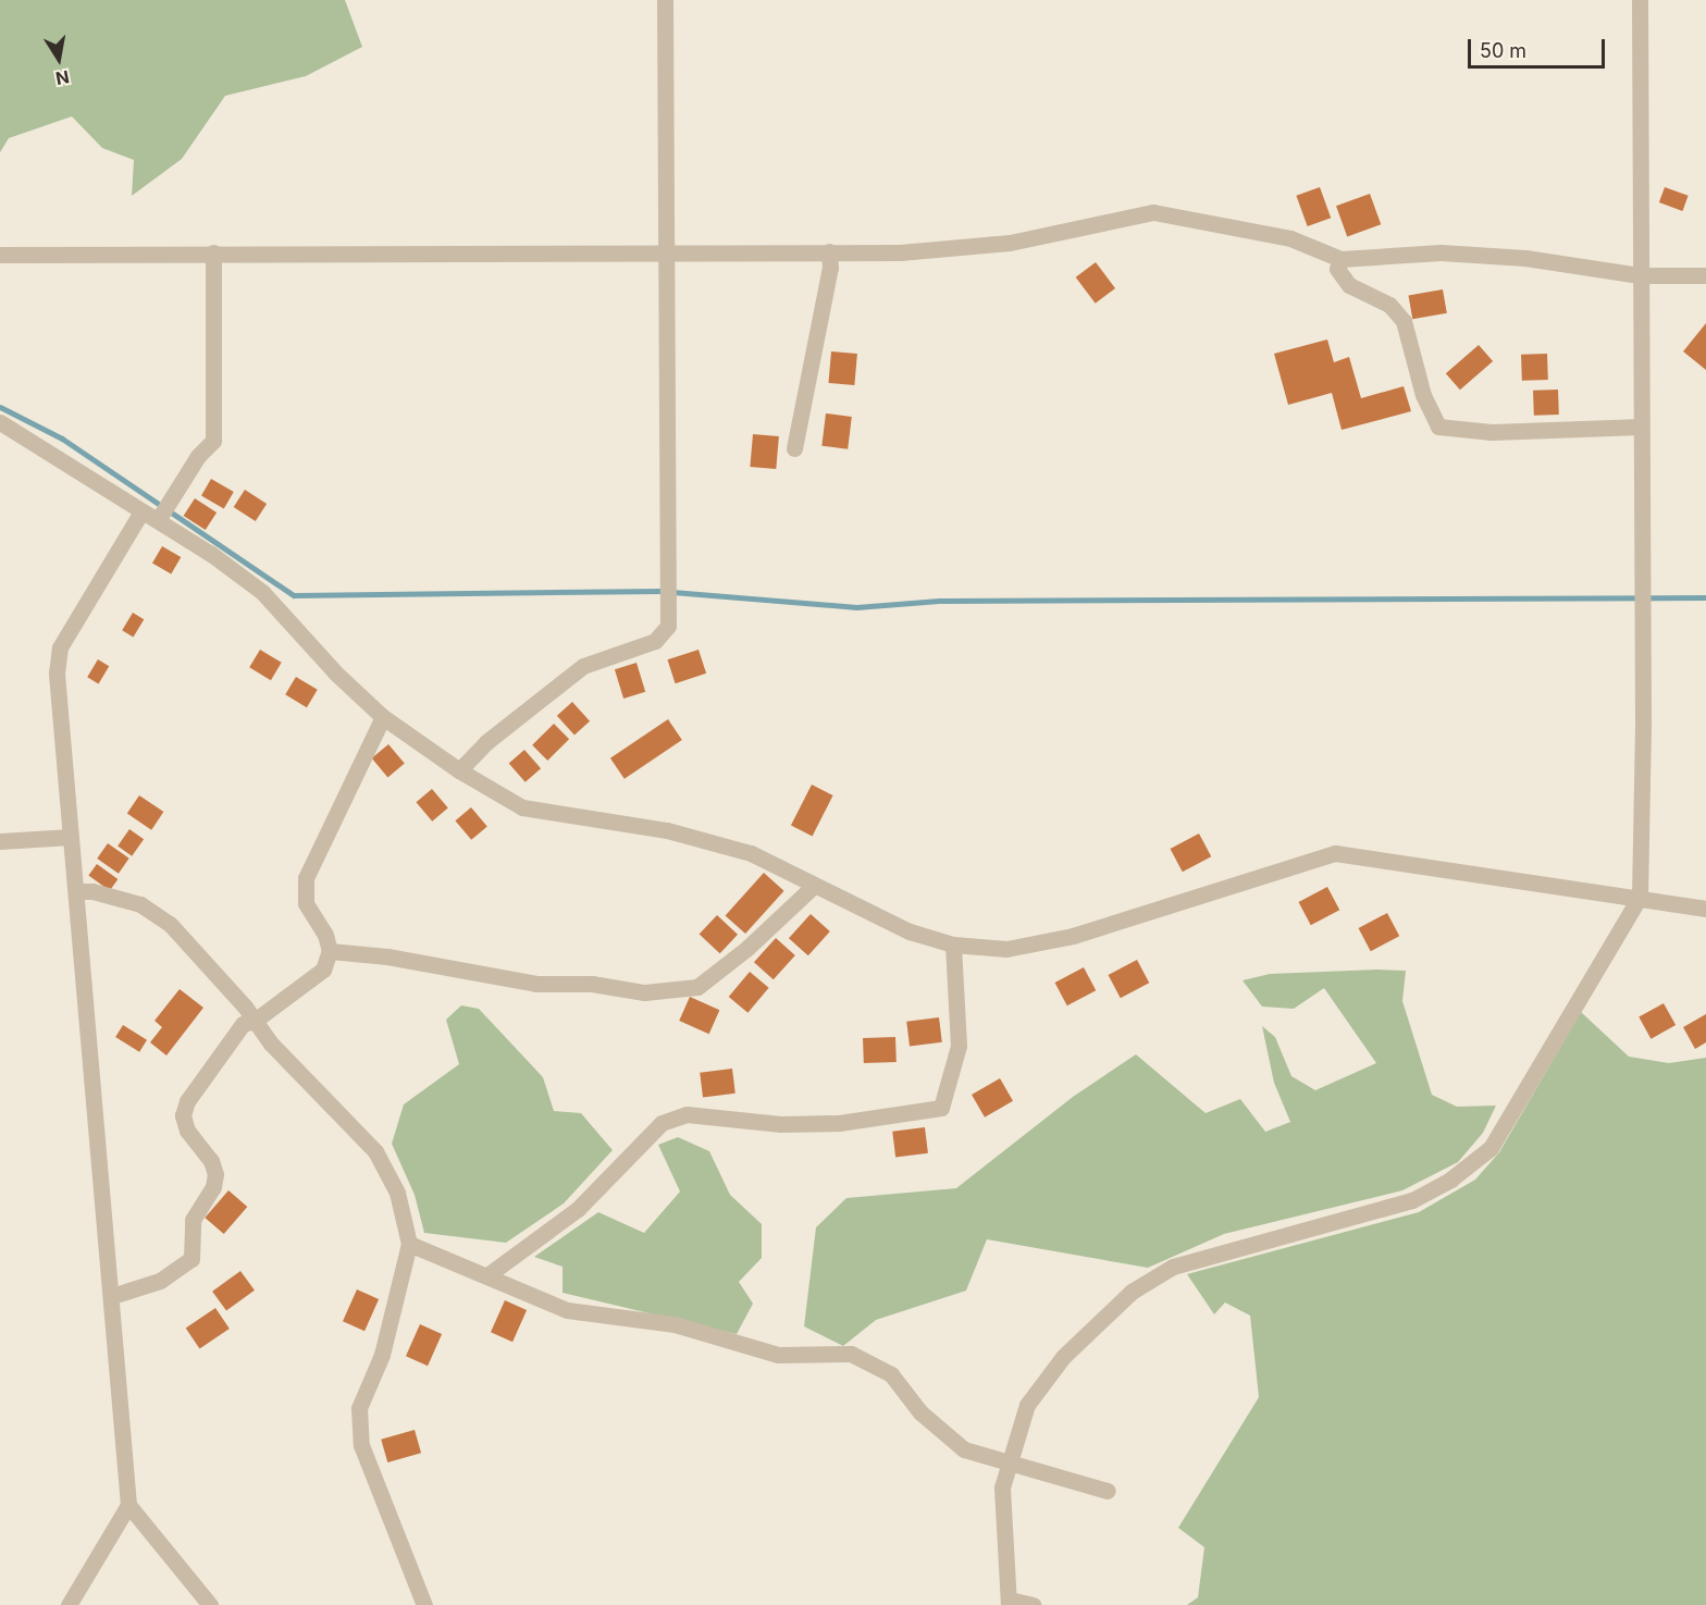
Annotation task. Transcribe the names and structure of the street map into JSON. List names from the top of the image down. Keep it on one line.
{"scale_bar":"50 m","north":"bottom"}
